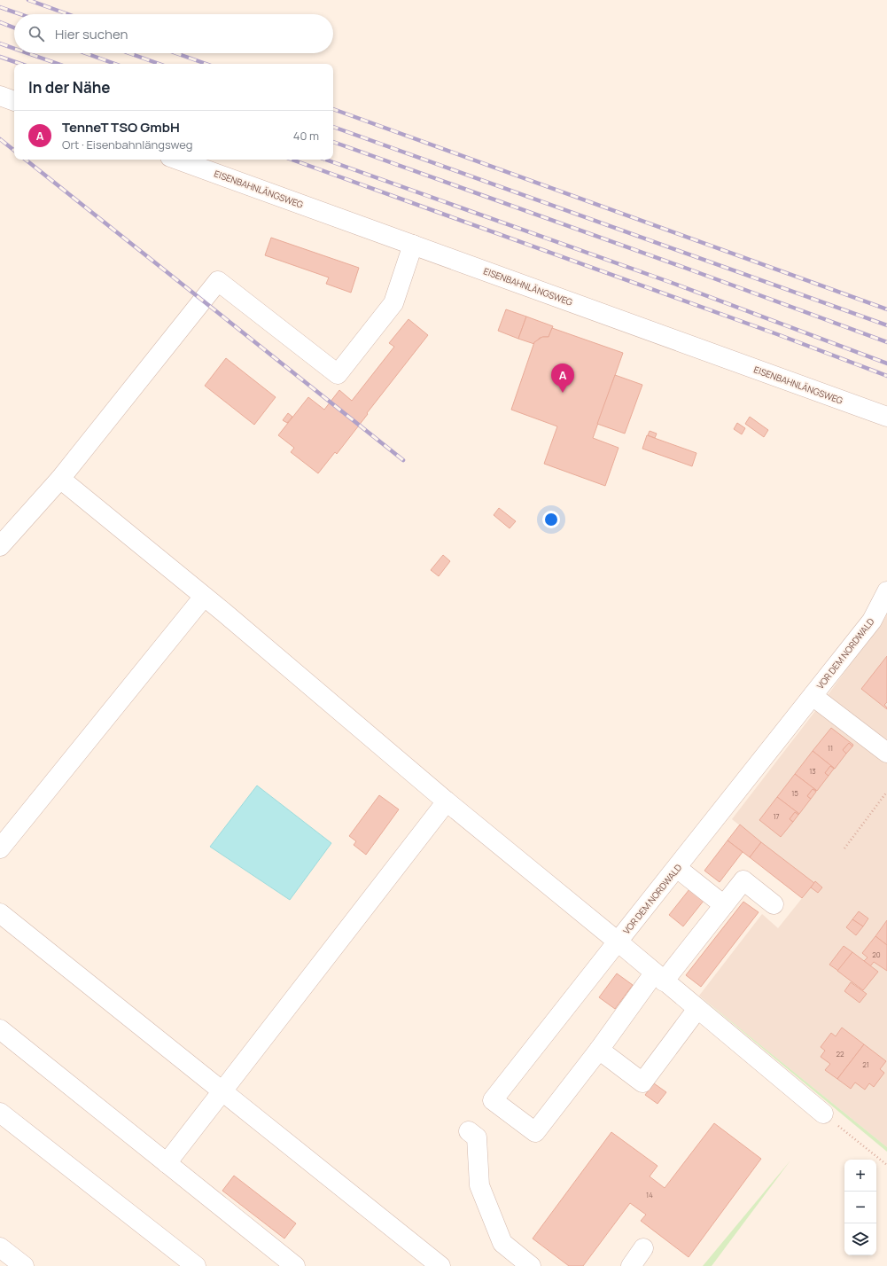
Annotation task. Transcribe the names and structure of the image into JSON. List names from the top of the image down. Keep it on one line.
{"streets":{"street":["EISENBAHNLÄNGSWEG","VOR DEM NORDWALD"]},"house_numbers":["11","13","15","17","20","22","21","14"],"page":{"search":"Hier suchen","heading":"In der Nähe","list":[{"mark":"A","name":"TenneT TSO GmbH","note":"Ort · Eisenbahnlängsweg","value":"40 m"}],"pins":"A","map_buttons":["+","−"]}}
